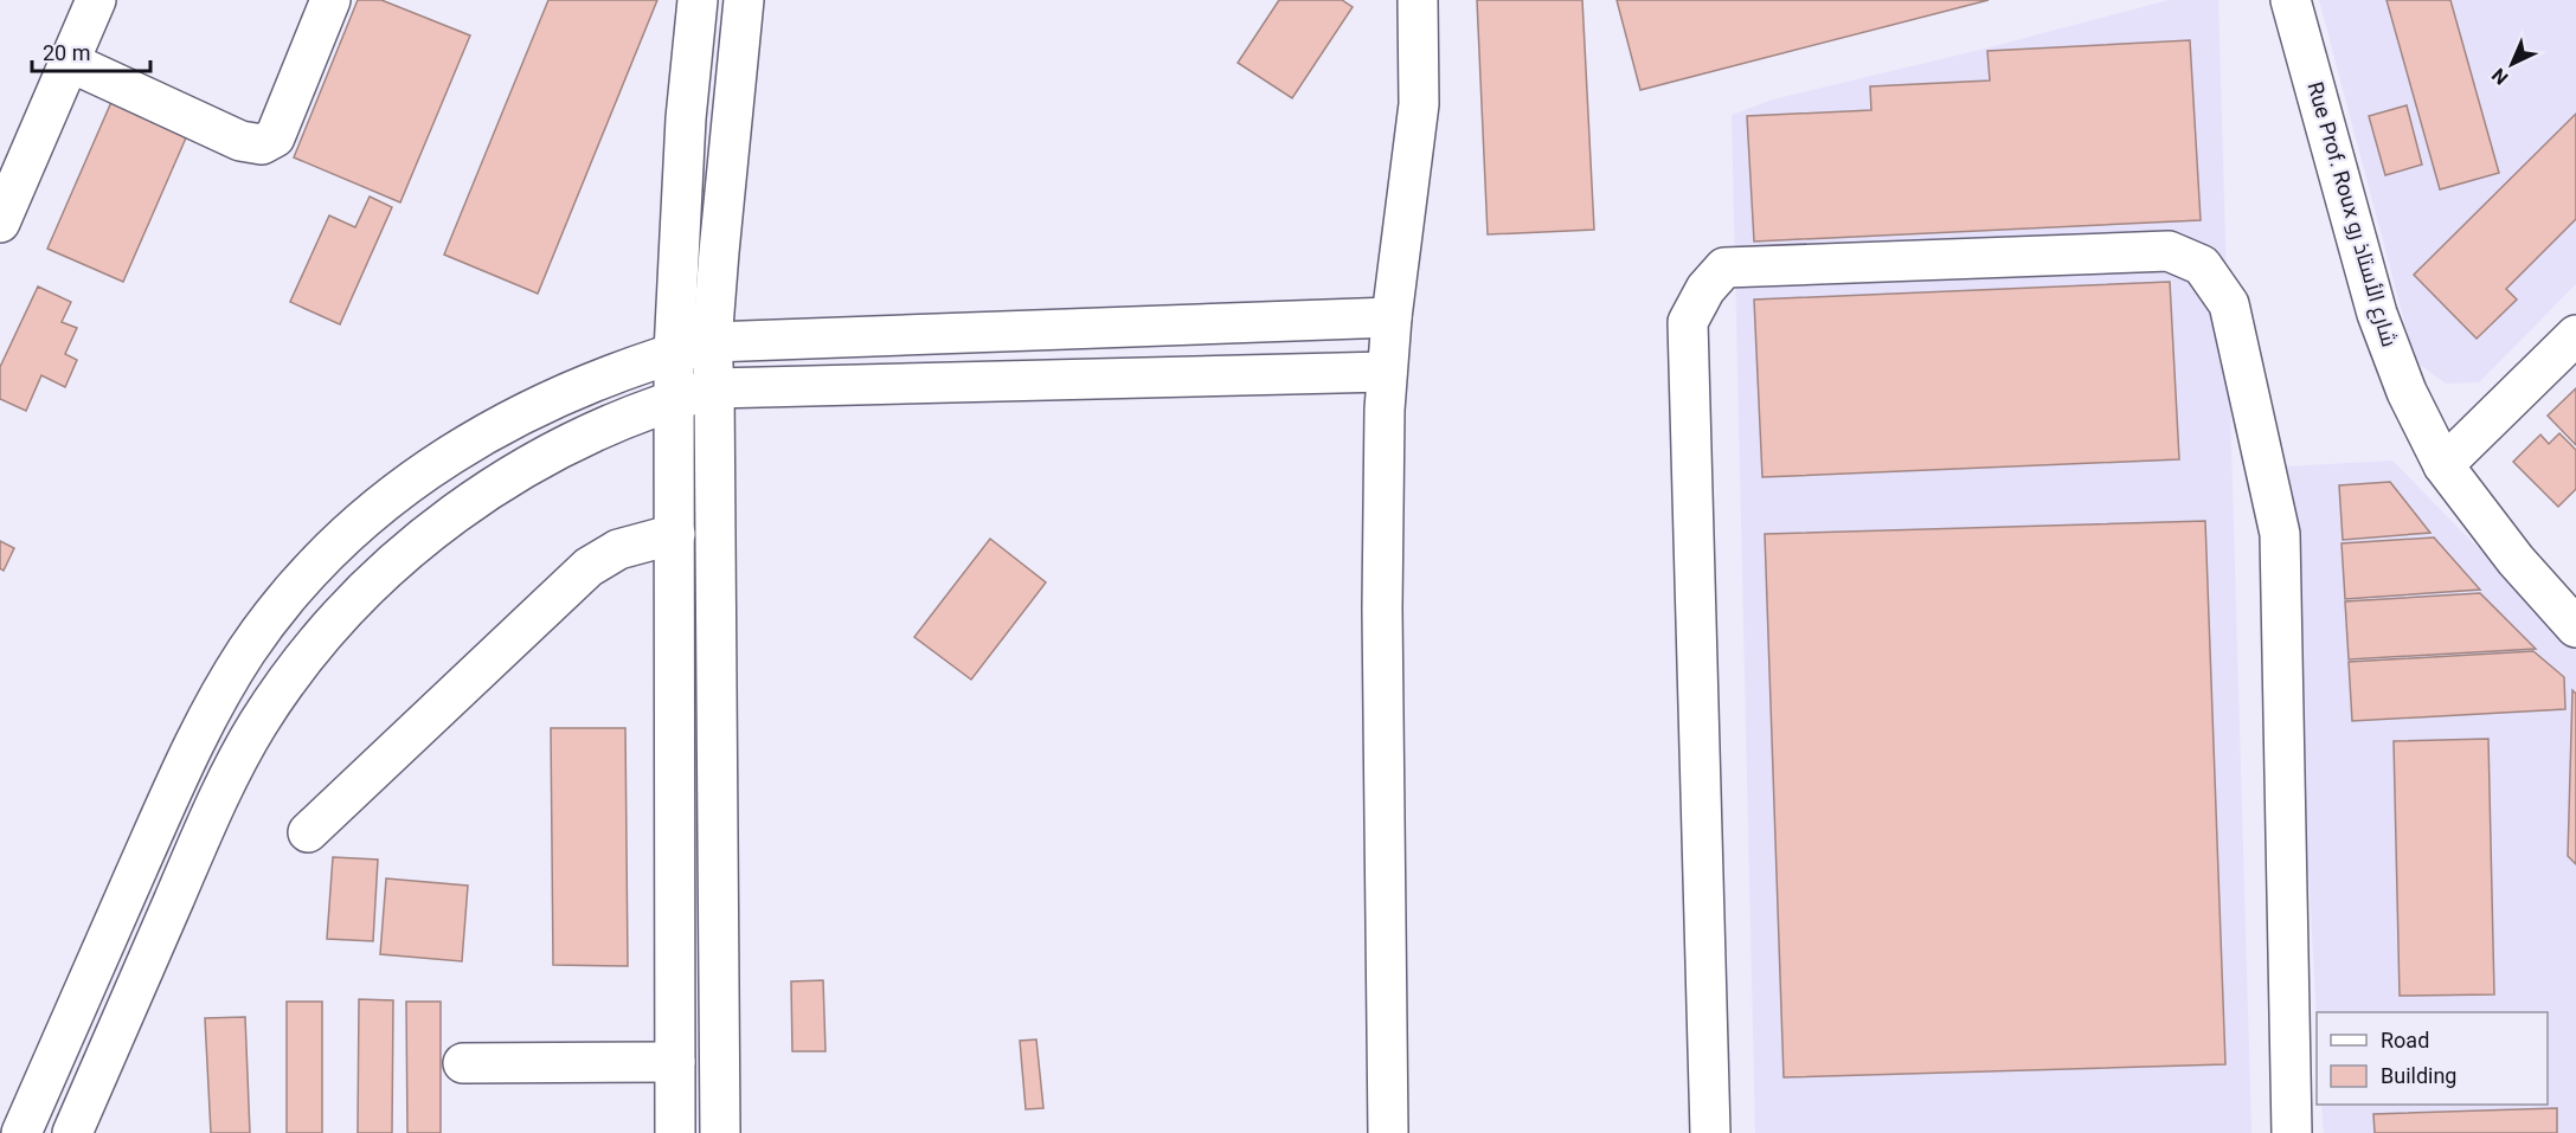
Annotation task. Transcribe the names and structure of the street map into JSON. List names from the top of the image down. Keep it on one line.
{"streets":{"street":["Rue Prof. Roux شارع الأستاذ رو"]},"legend":["Road","Building"],"scale_bar":"20 m","north":"bottom left"}
